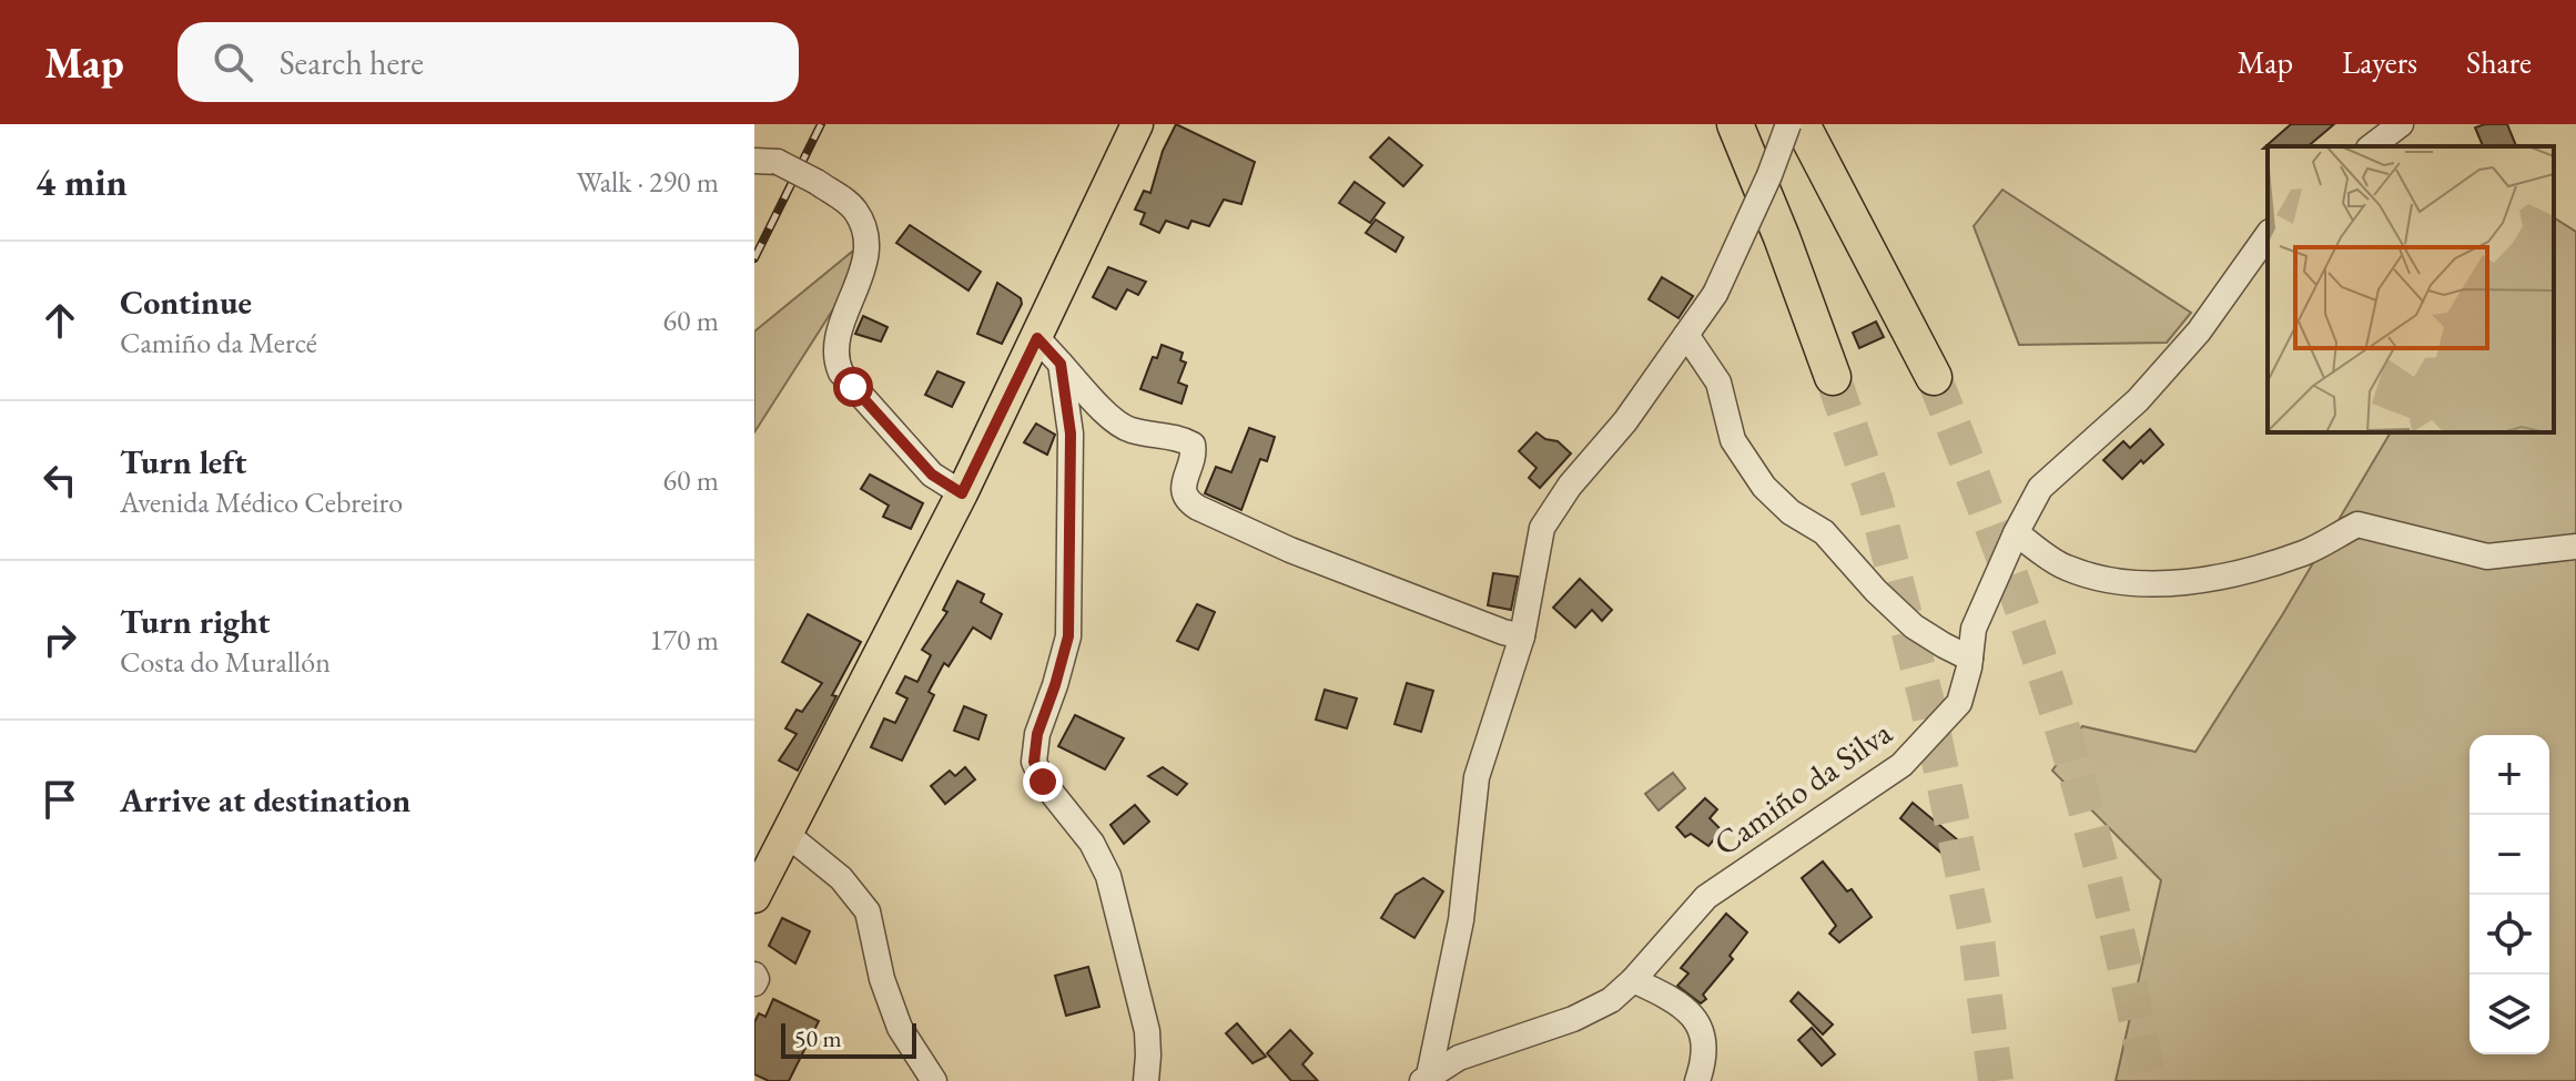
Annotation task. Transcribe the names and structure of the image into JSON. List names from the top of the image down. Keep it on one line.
{"streets":{"street":["Camiño da Silva"]},"scale_bar":"50 m","page":{"header":"Map","search":"Search here","nav":["Map","Layers","Share"],"heading":["4 min","Walk · 290 m"],"list":[["Continue","Camiño da Mercé","60 m"],["Turn left","Avenida Médico Cebreiro","60 m"],["Turn right","Costa do Murallón","170 m"],"Arrive at destination"],"map_buttons":["+","−"],"scale":"50 m"}}
